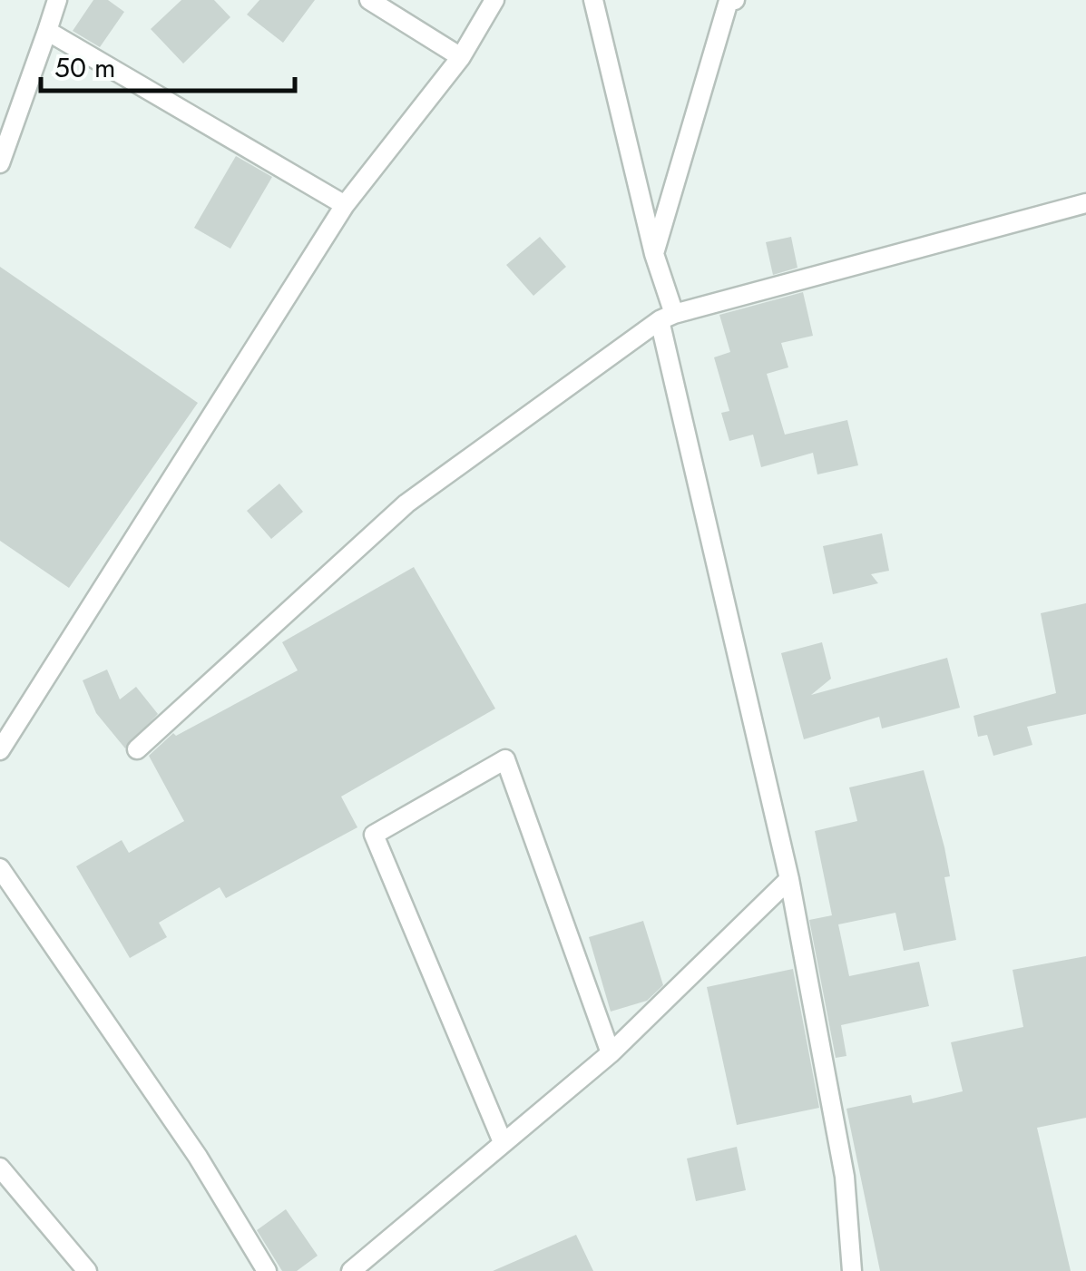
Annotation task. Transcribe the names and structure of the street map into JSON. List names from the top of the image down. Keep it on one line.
{"scale_bar":"50 m"}
